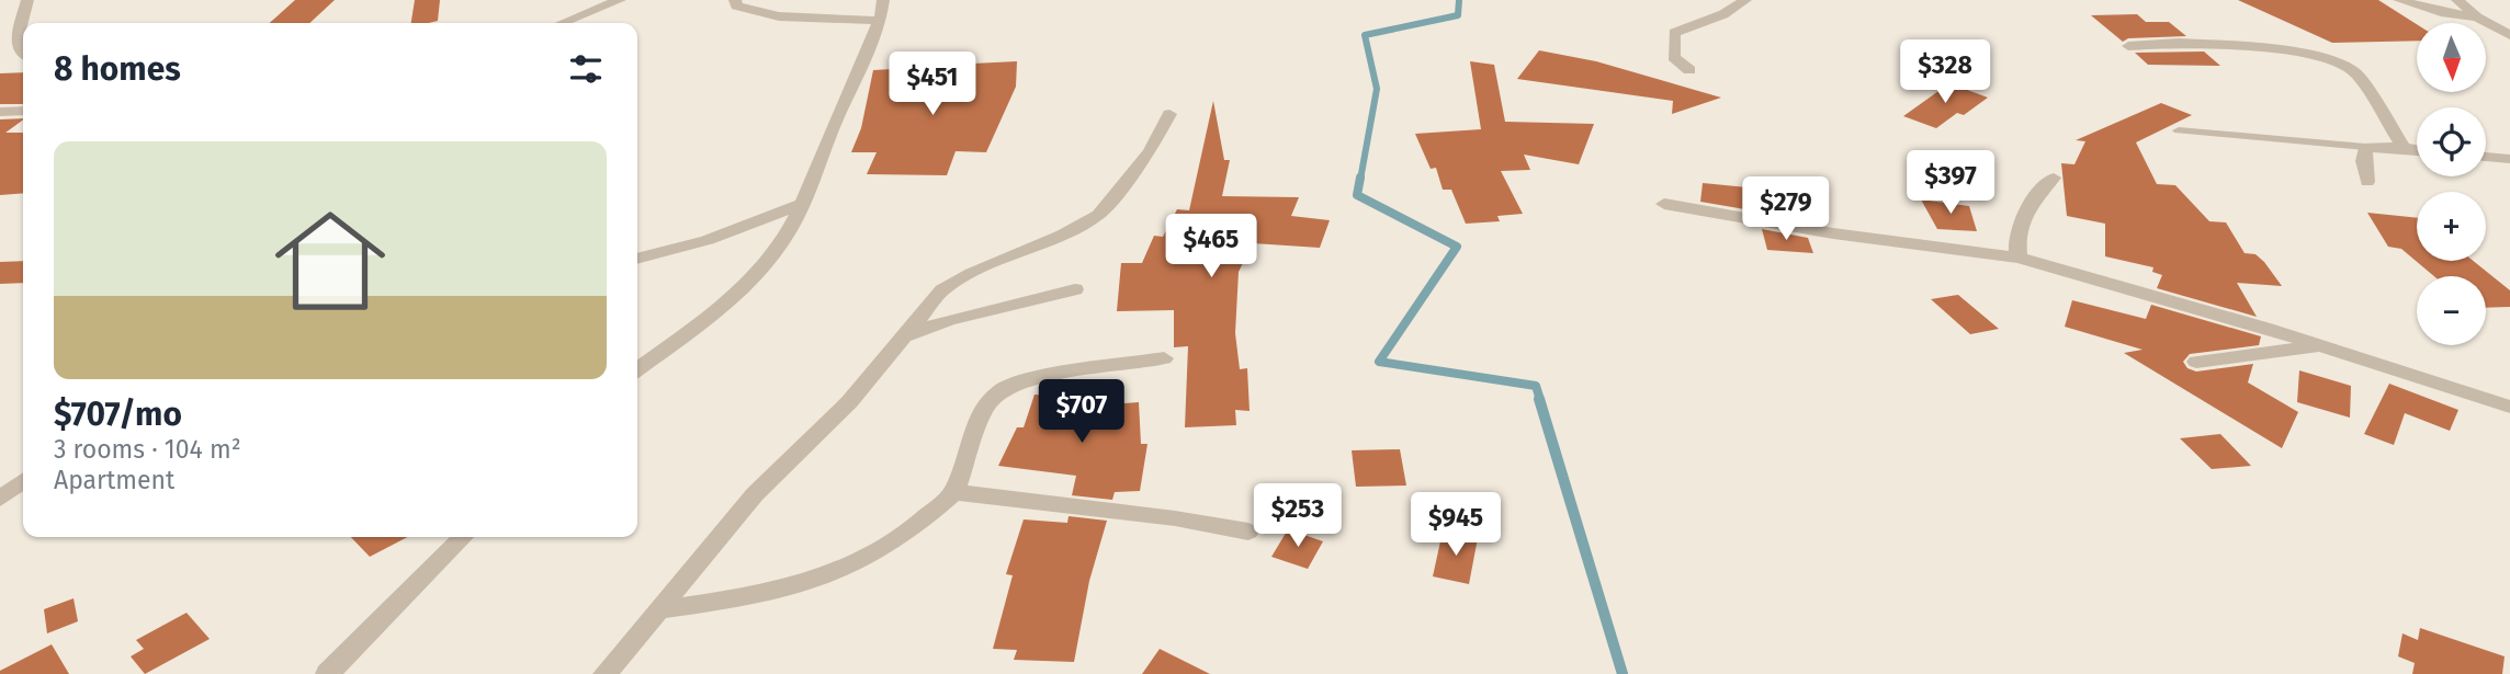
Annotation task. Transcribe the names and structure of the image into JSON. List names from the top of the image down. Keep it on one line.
{"north":"bottom","page":{"map_buttons":["+","−"],"heading":"8 homes","price":["$328","$451","$397","$279","$465","$707","$253","$945"],"list":[{"name":"$707/mo","note":"3 rooms · 104 m² · Apartment"}]}}
